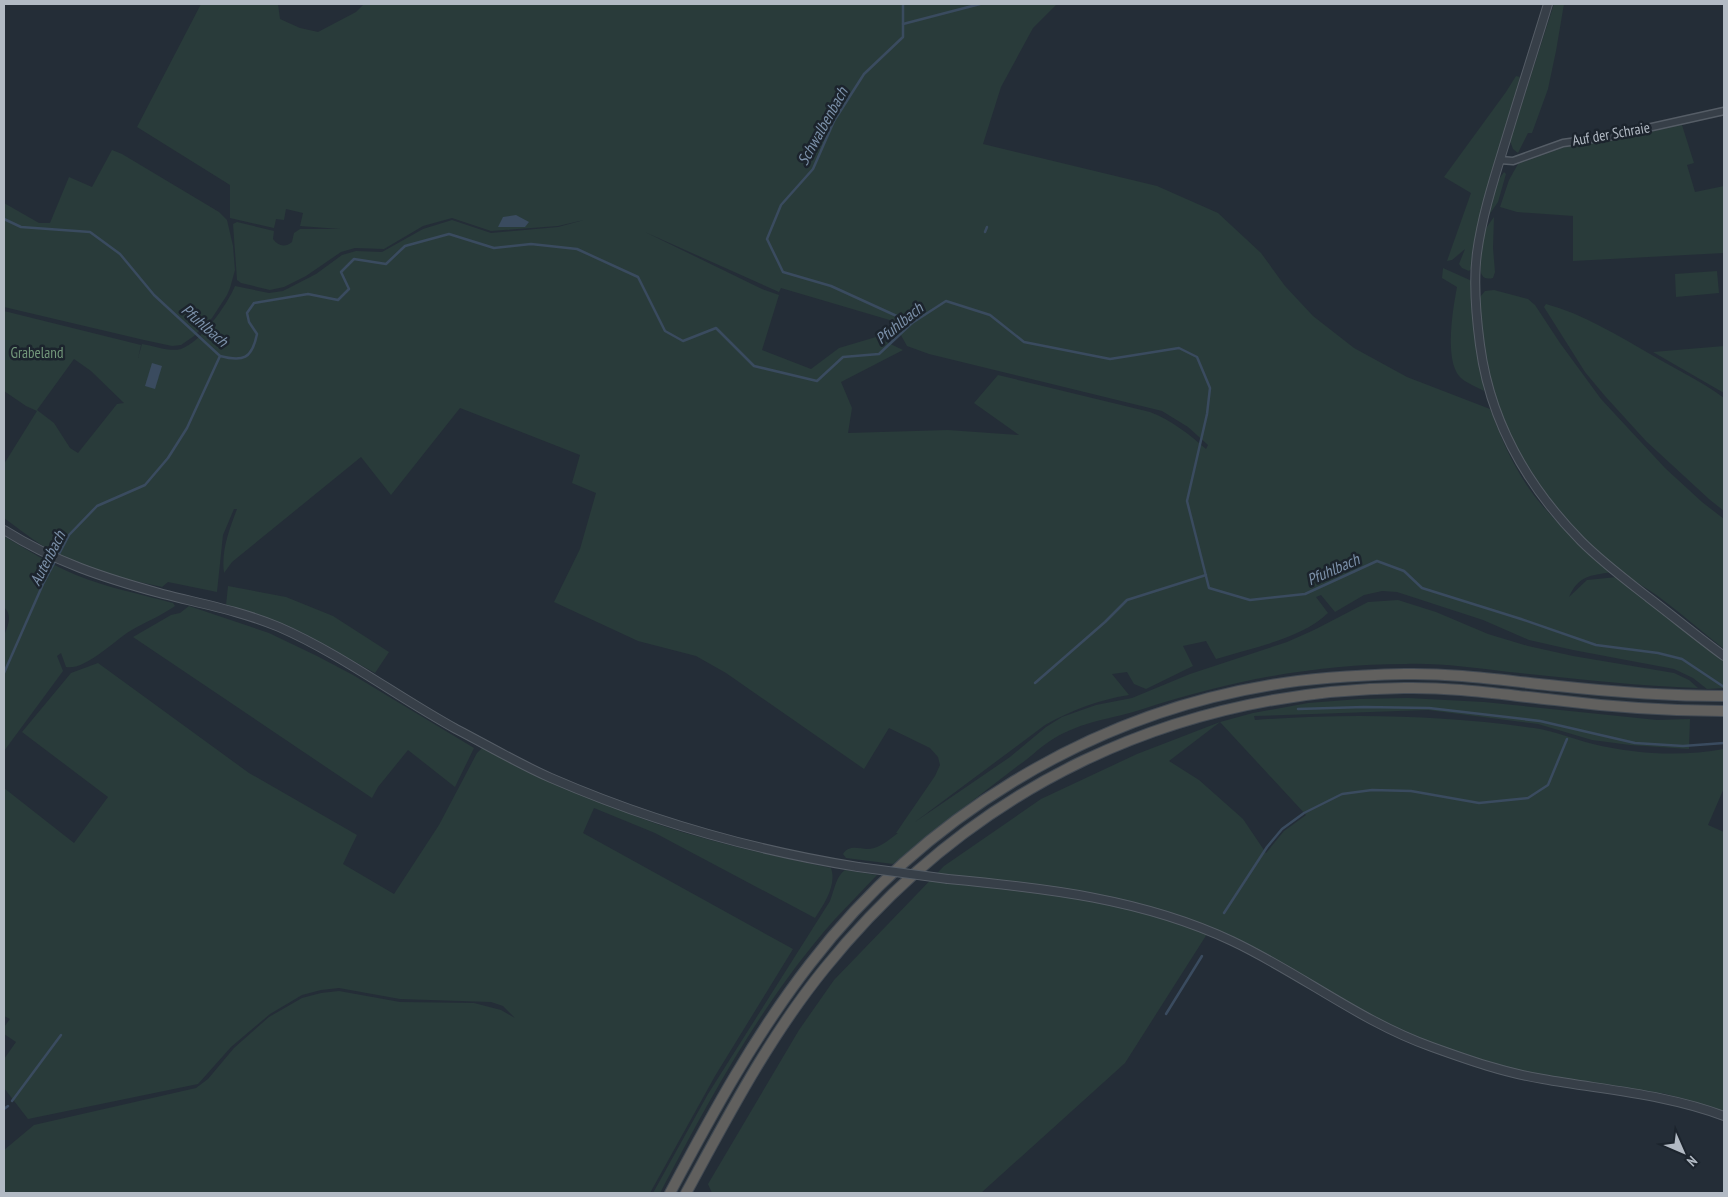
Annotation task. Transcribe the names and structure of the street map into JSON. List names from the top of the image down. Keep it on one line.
{"streets":{"street":["Auf der Schraie"]},"water":["Schwalbenbach","Pfuhlbach","Autenbach"],"parks":["Grabeland"],"north":"bottom right"}
